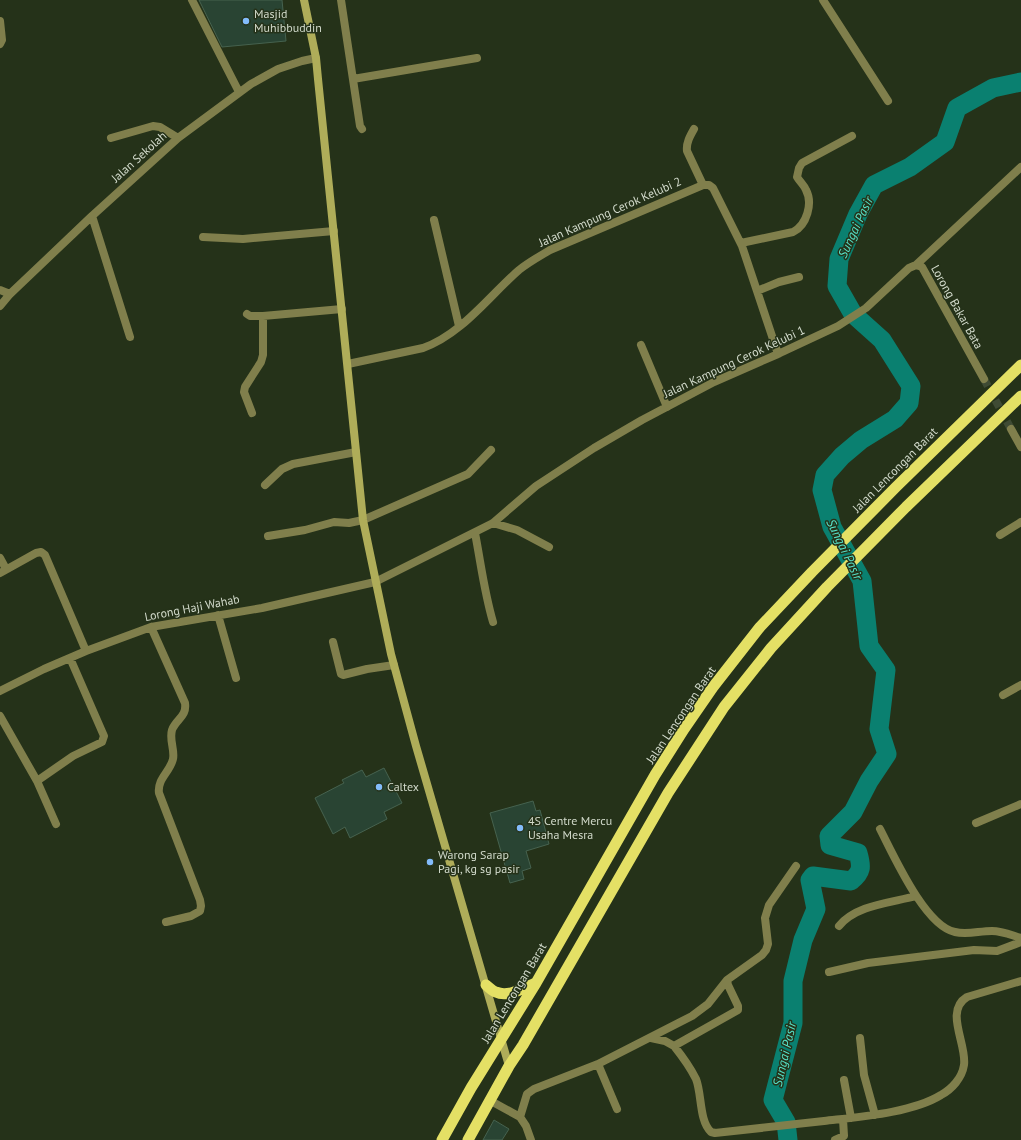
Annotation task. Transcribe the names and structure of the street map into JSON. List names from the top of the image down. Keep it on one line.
{"streets":{"highway":["Jalan Lencongan Barat"],"street":["Jalan Sekolah","Jalan Kampung Cerok Kelubi 2","Lorong Bakar Bata","Jalan Kampung Cerok Kelubi 1","Lorong Haji Wahab"]},"crossings":[["Lorong Bakar Bata","Jalan Kampung Cerok Kelubi 1"],["Jalan Kampung Cerok Kelubi 1","Lorong Haji Wahab"]],"water":["Sungai Pasir"],"places":["Masjid Muhibbuddin","Caltex","4S Centre Mercu Usaha Mesra","Warong Sarap Pagi, kg sg pasir"]}
